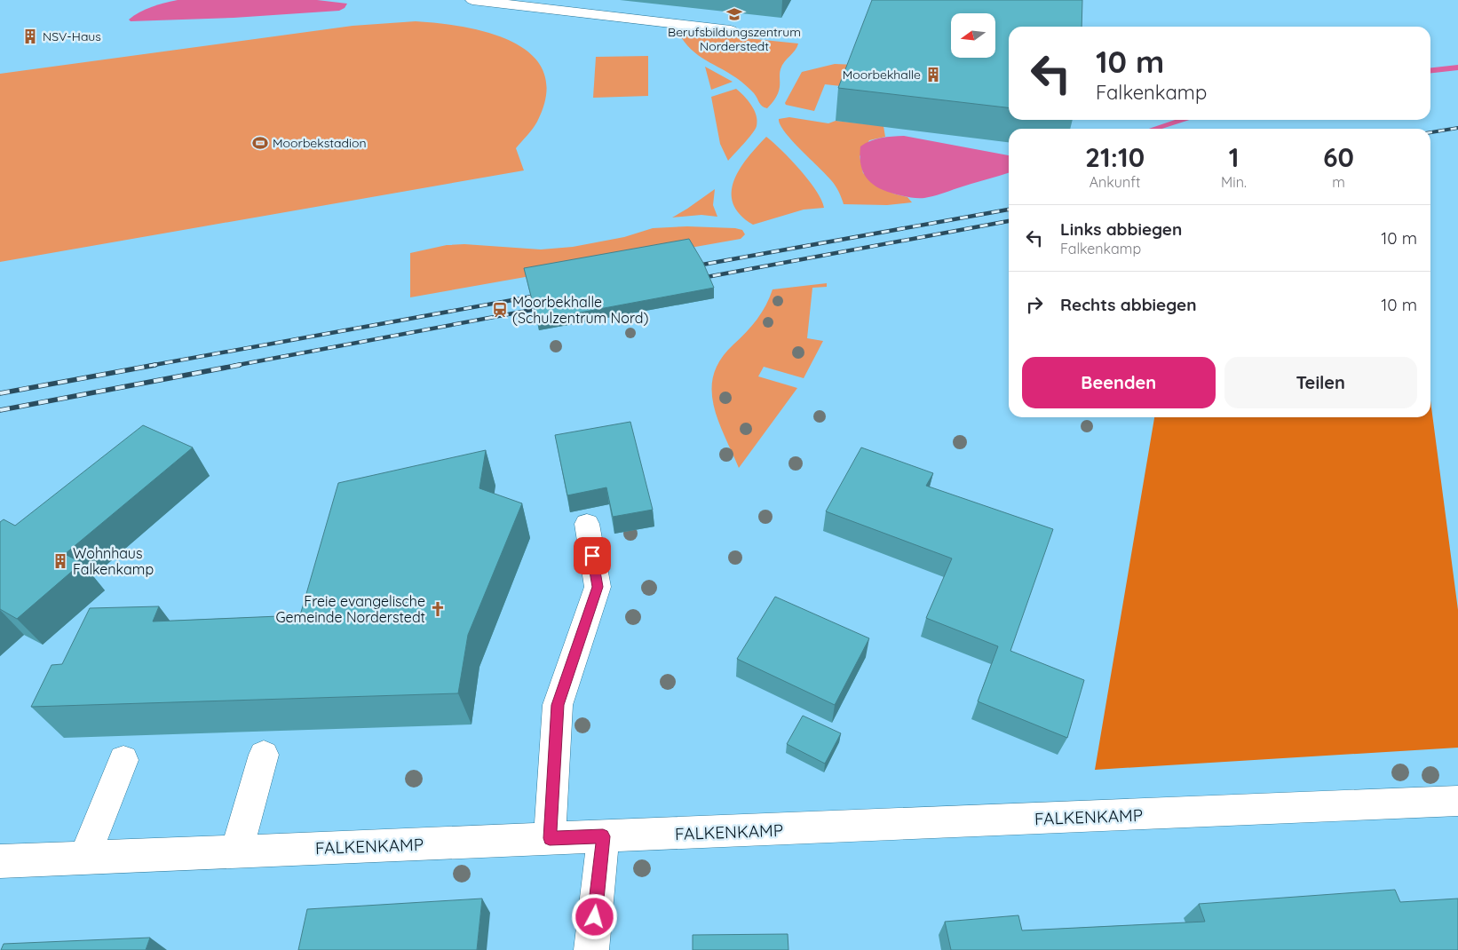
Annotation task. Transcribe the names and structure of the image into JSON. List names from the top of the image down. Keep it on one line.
{"streets":{"street":["FALKENKAMP"]},"places":{"school or university":["Berufsbildungszentrum Norderstedt"],"building":["NSV-Haus","Moorbekhalle","Wohnhaus Falkenkamp"],"sports":["Moorbekstadion"],"station":["Moorbekhalle (Schulzentrum Nord)"],"church":["Freie evangelische Gemeinde Norderstedt"]},"north":"left","page":{"turn":["10 m","Falkenkamp"],"eta":["21:10","Ankunft","1","Min.","60","m"],"list":[{"name":"Links abbiegen","note":"Falkenkamp","value":"10 m"},{"name":"Rechts abbiegen","value":"10 m"}],"buttons":["Beenden","Teilen"]}}
